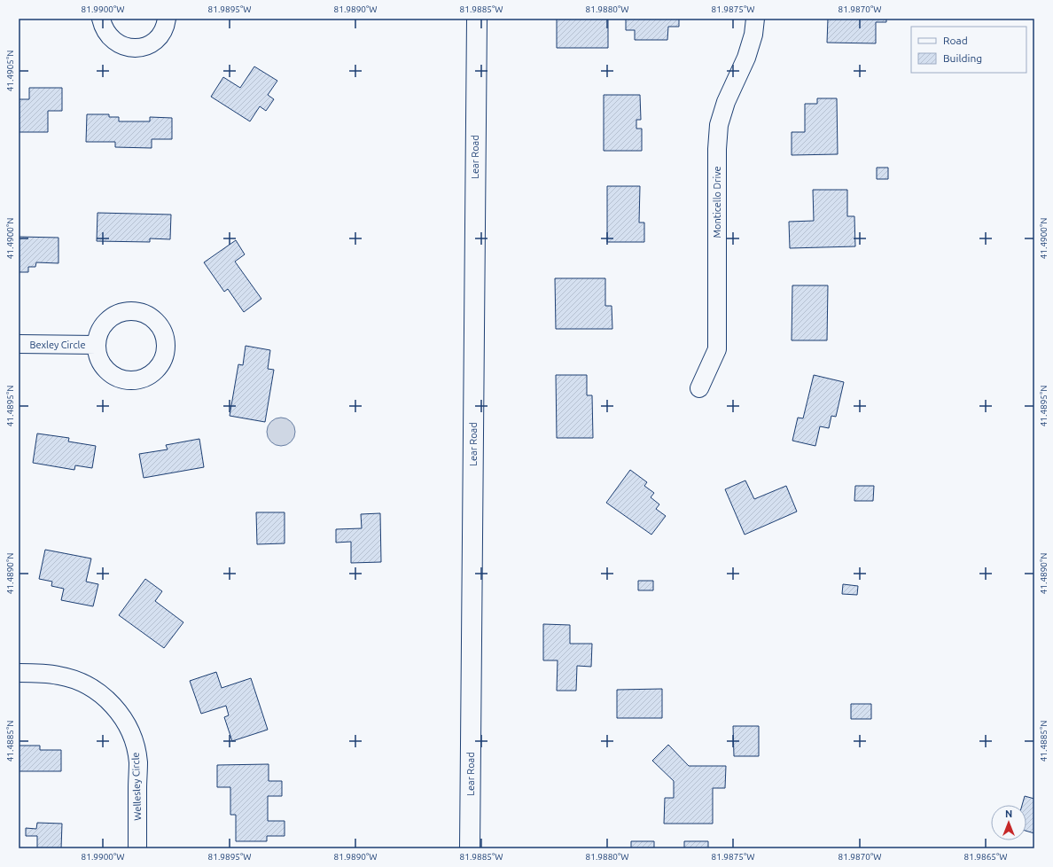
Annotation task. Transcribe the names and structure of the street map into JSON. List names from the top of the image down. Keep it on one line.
{"streets":{"street":["Lear Road","Monticello Drive","Bexley Circle","Wellesley Circle"]},"legend":["Road","Building"],"north":"top","coordinates":["81.9900°W","81.9895°W","81.9890°W","81.9885°W","81.9880°W","81.9875°W","81.9870°W","41.4905°N","41.4900°N","41.4895°N","41.4890°N","41.4885°N","81.9865°W"]}
